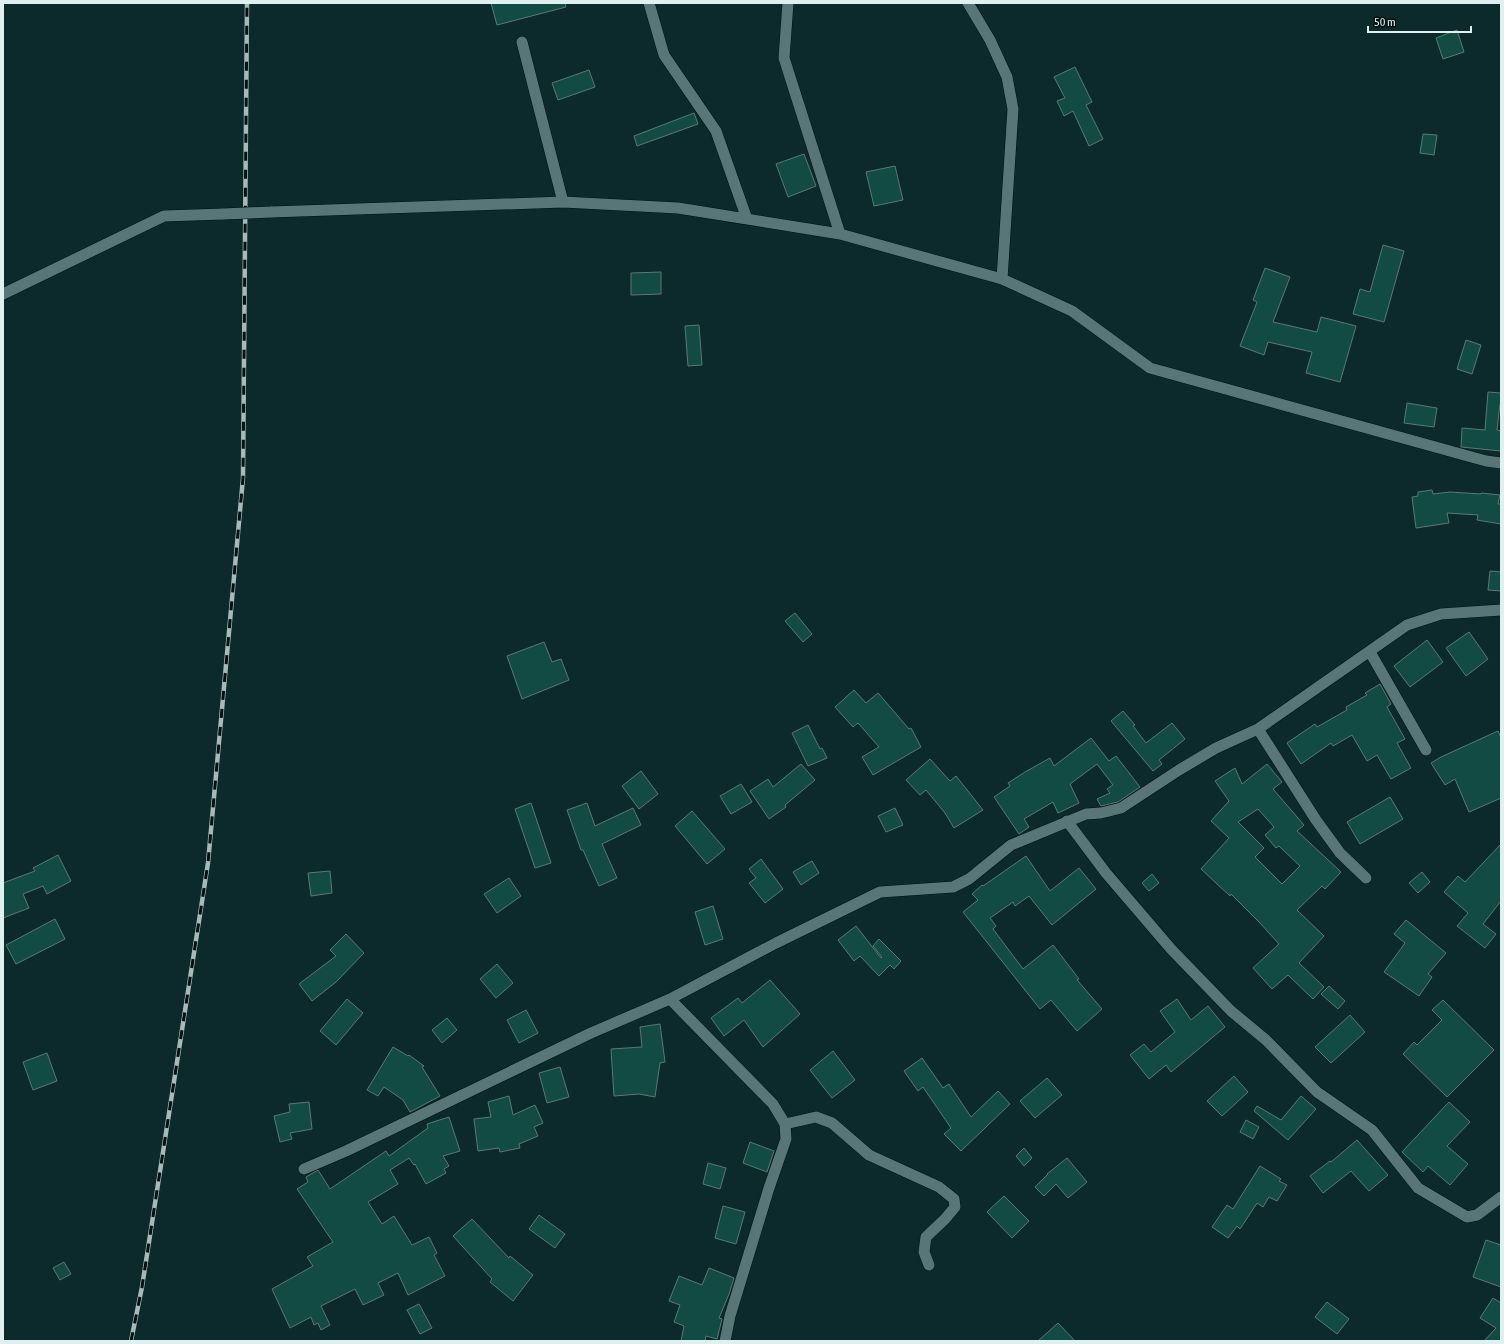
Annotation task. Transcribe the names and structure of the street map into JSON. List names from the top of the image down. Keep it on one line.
{"scale_bar":"50 m"}
